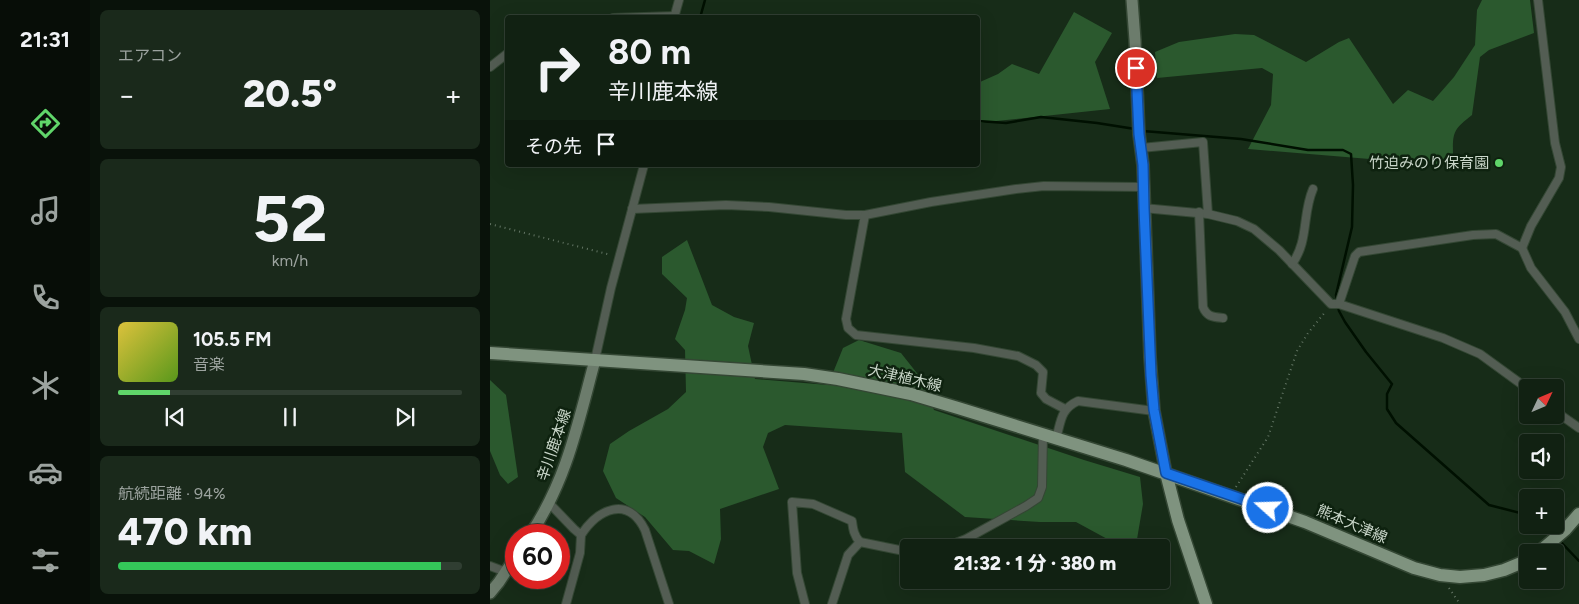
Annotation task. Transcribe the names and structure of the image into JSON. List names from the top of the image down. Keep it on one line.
{"streets":{"main road":["大津植木線","辛川鹿本線","熊本大津線"]},"crossings":[["大津植木線","辛川鹿本線"],["大津植木線","熊本大津線"]],"places":["竹迫みのり保育園"],"north":"top right","page":{"tabs":"21:31","tile":["エアコン",["52","km/h"],["航続距離 · 94%","470 km"]],"turn":["80 m","辛川鹿本線"],"heat":["−","20.5°","+"],"then":"その先","song":["105.5 FM","音楽"],"map_buttons":["+","−"],"limit":"60","trip":"21:32 · 1 分 · 380 m"}}
